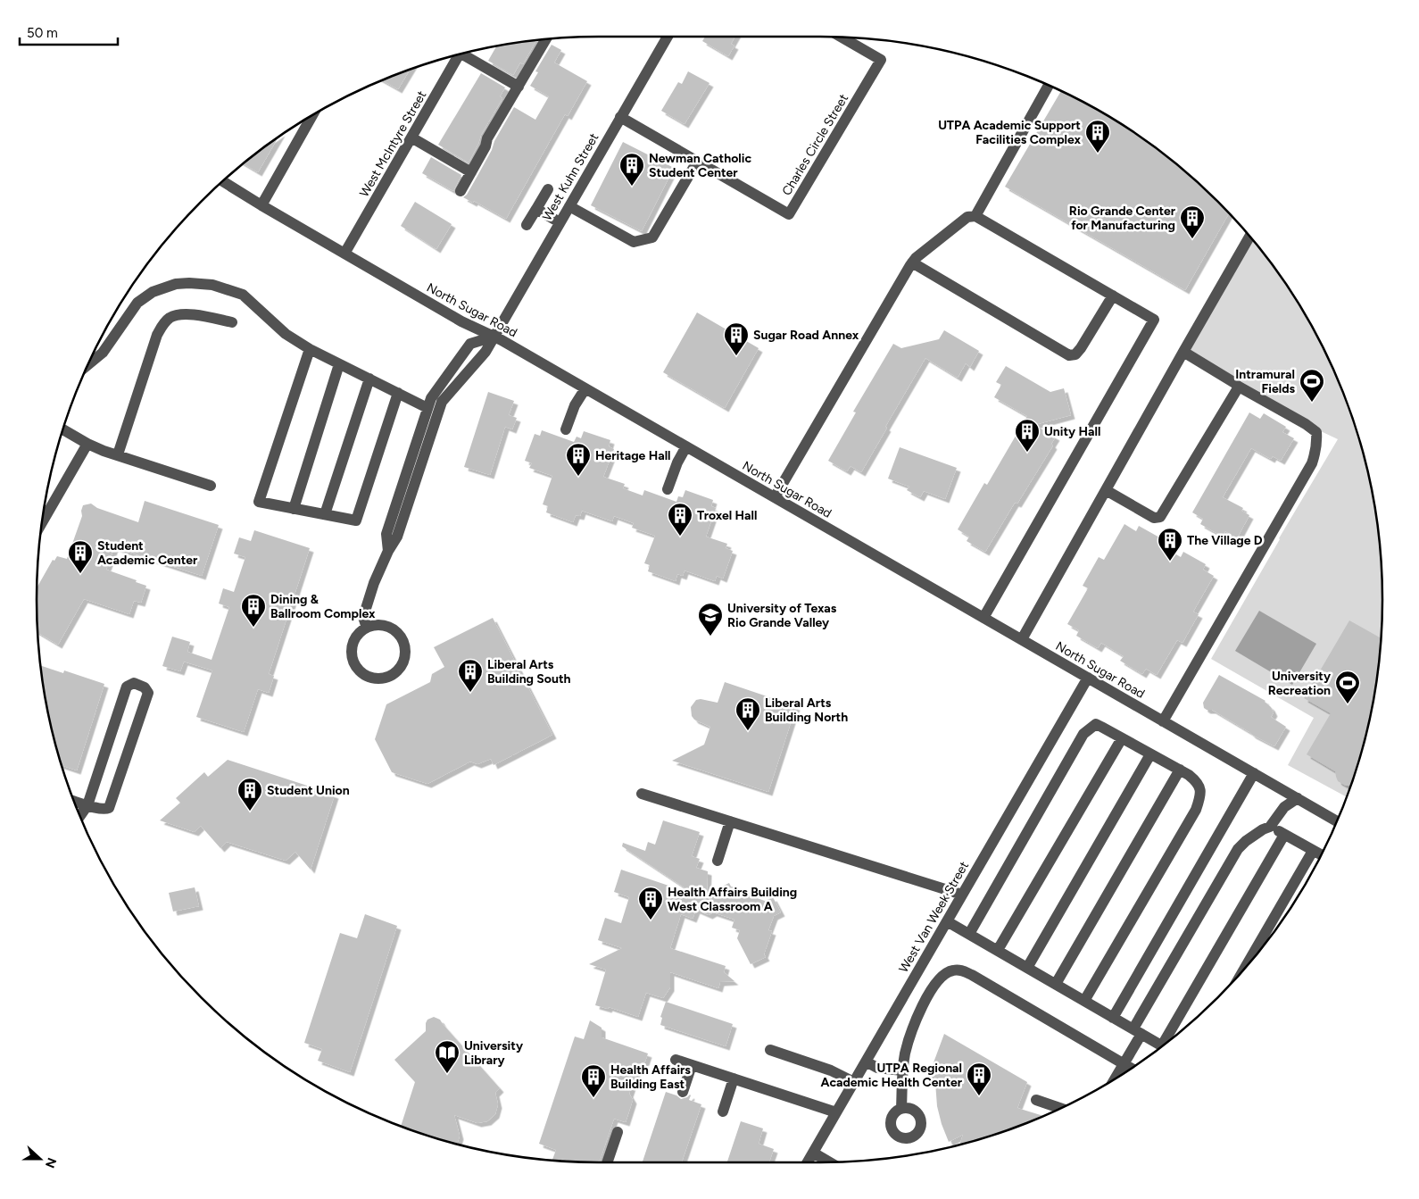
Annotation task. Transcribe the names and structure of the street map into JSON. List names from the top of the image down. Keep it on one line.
{"streets":{"street":["West McIntyre Street","Charles Circle Street","West Kuhn Street","North Sugar Road","West Van Week Street"]},"crossings":[["West McIntyre Street","North Sugar Road"],["Charles Circle Street","West Kuhn Street"],["West Kuhn Street","North Sugar Road"],["North Sugar Road","West Van Week Street"]],"places":{"building":["UTPA Academic Support Facilities Complex","Newman Catholic Student Center","Rio Grande Center for Manufacturing","Sugar Road Annex","Unity Hall","Heritage Hall","Troxel Hall","The Village D","Student Academic Center","Dining & Ballroom Complex","Liberal Arts Building South","Liberal Arts Building North","Student Union","Health Affairs Building West Classroom A","UTPA Regional Academic Health Center","Health Affairs Building East"],"sports":["Intramural Fields","University Recreation"],"school or university":["University of Texas Rio Grande Valley"],"library":["University Library"]},"scale_bar":"50 m","north":"right"}
